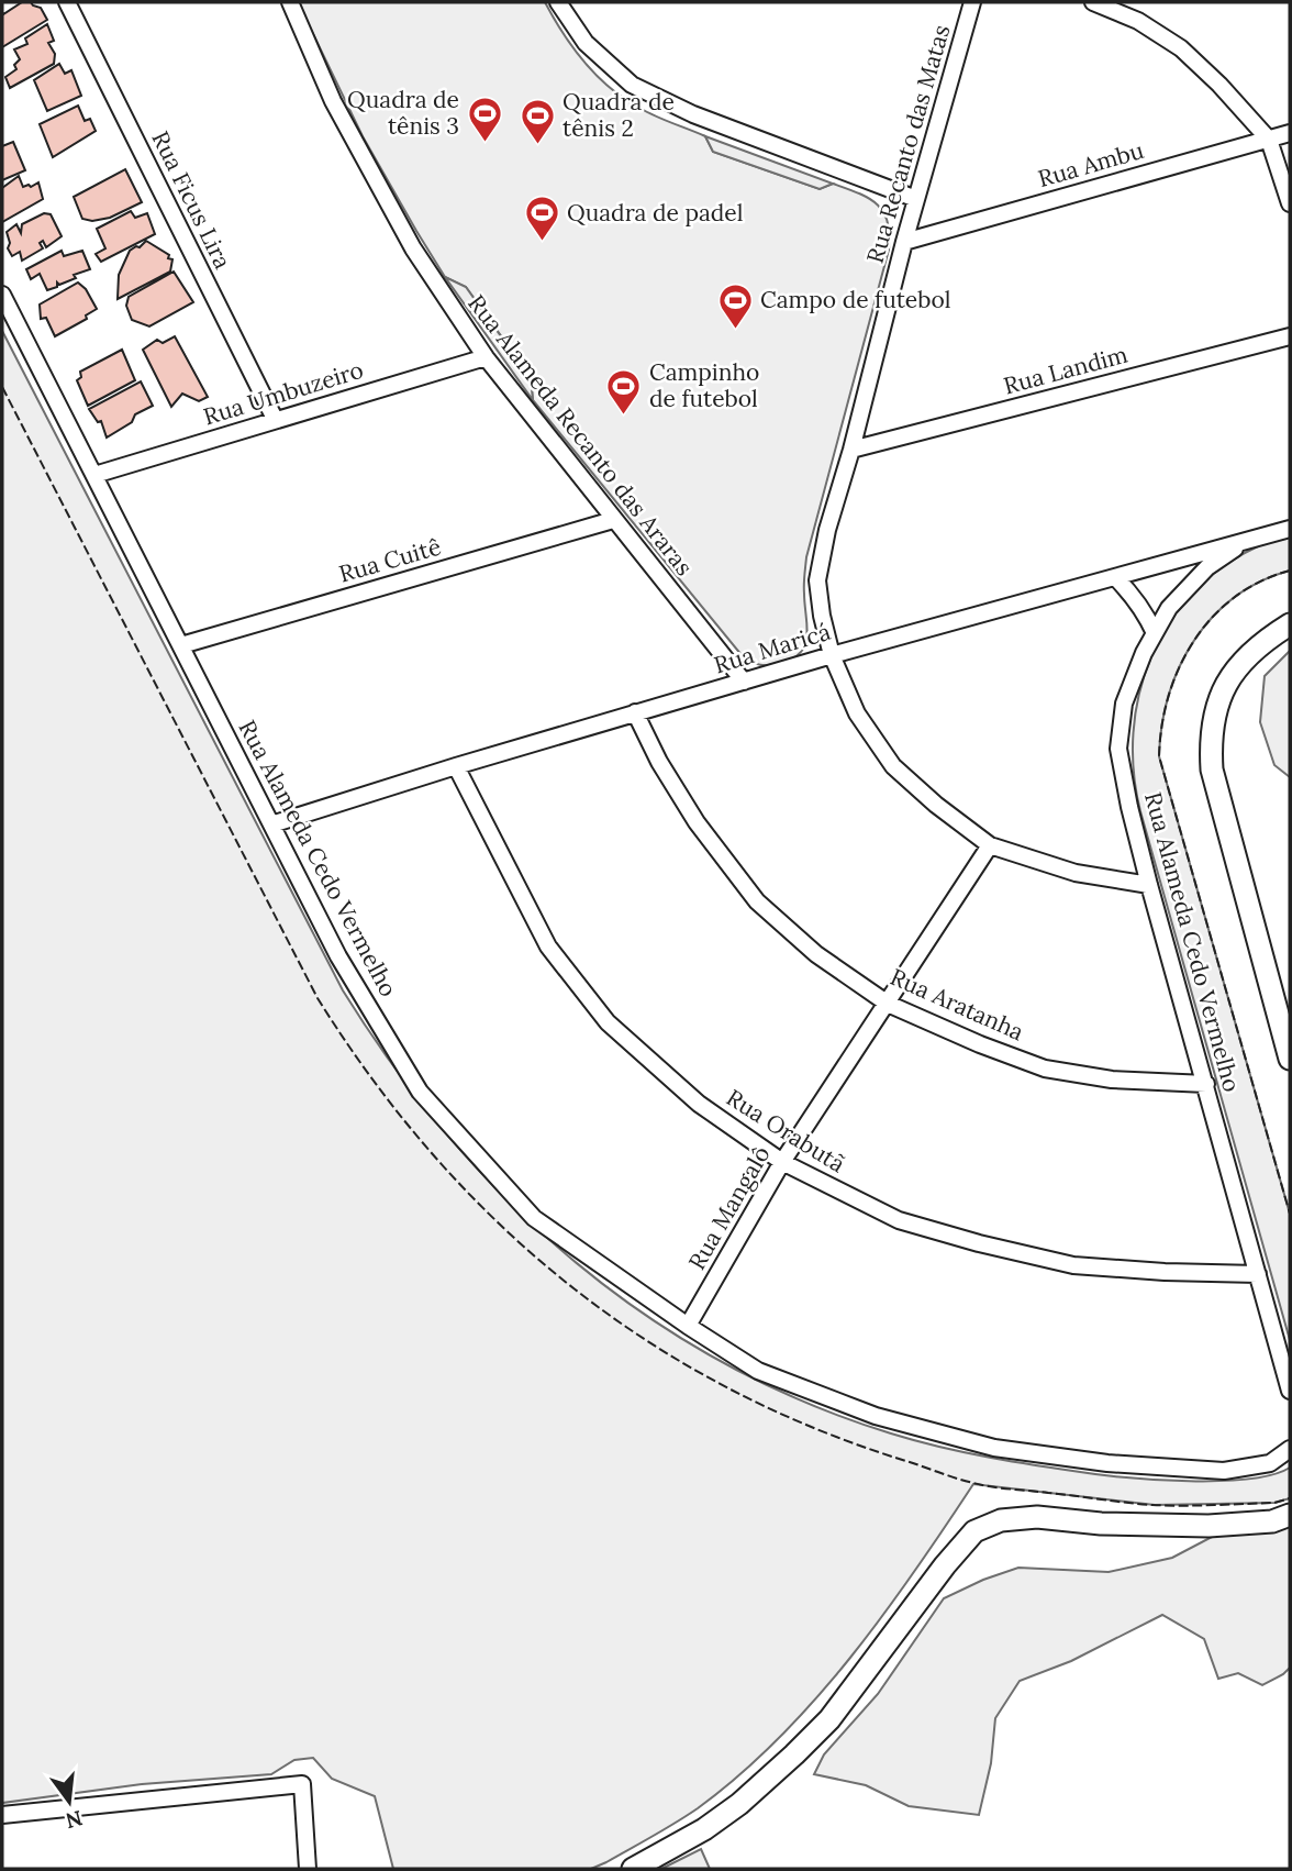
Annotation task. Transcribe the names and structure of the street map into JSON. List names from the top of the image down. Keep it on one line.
{"streets":{"street":["Rua Recanto das Matas","Rua Ambu","Rua Ficus Lira","Rua Landim","Rua Umbuzeiro","Rua Alameda Recanto das Araras","Rua Cuitê","Rua Maricá","Rua Alameda Cedo Vermelho","Rua Aratanha","Rua Orabutã","Rua Mangalô"]},"crossings":[["Rua Recanto das Matas","Rua Ambu"],["Rua Recanto das Matas","Rua Landim"],["Rua Recanto das Matas","Rua Maricá"],["Rua Recanto das Matas","Rua Alameda Cedo Vermelho"],["Rua Recanto das Matas","Rua Mangalô"],["Rua Ficus Lira","Rua Umbuzeiro"],["Rua Umbuzeiro","Rua Alameda Recanto das Araras"],["Rua Umbuzeiro","Rua Alameda Cedo Vermelho"],["Rua Alameda Recanto das Araras","Rua Cuitê"],["Rua Alameda Recanto das Araras","Rua Maricá"],["Rua Cuitê","Rua Alameda Cedo Vermelho"],["Rua Maricá","Rua Alameda Cedo Vermelho"],["Rua Maricá","Rua Aratanha"],["Rua Maricá","Rua Orabutã"],["Rua Alameda Cedo Vermelho","Rua Aratanha"],["Rua Alameda Cedo Vermelho","Rua Orabutã"],["Rua Alameda Cedo Vermelho","Rua Mangalô"],["Rua Aratanha","Rua Mangalô"],["Rua Orabutã","Rua Mangalô"]],"places":{"sports":["Quadra de tênis 3","Quadra de tênis 2","Quadra de padel","Campo de futebol","Campinho de futebol"]},"north":"bottom"}
